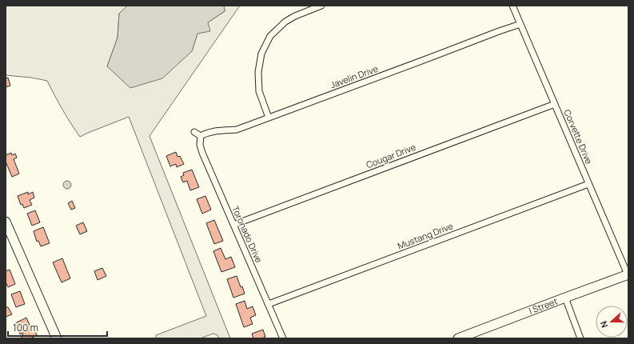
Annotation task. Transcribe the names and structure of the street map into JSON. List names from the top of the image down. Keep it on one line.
{"streets":{"street":["Javelin Drive","Corvette Drive","Cougar Drive","Toronado Drive","Mustang Drive","I Street"]},"crossings":[["Javelin Drive","Corvette Drive"],["Javelin Drive","Toronado Drive"],["Corvette Drive","Cougar Drive"],["Corvette Drive","Mustang Drive"],["Corvette Drive","I Street"],["Cougar Drive","Toronado Drive"],["Toronado Drive","Mustang Drive"]],"scale_bar":"100 m","north":"left"}
